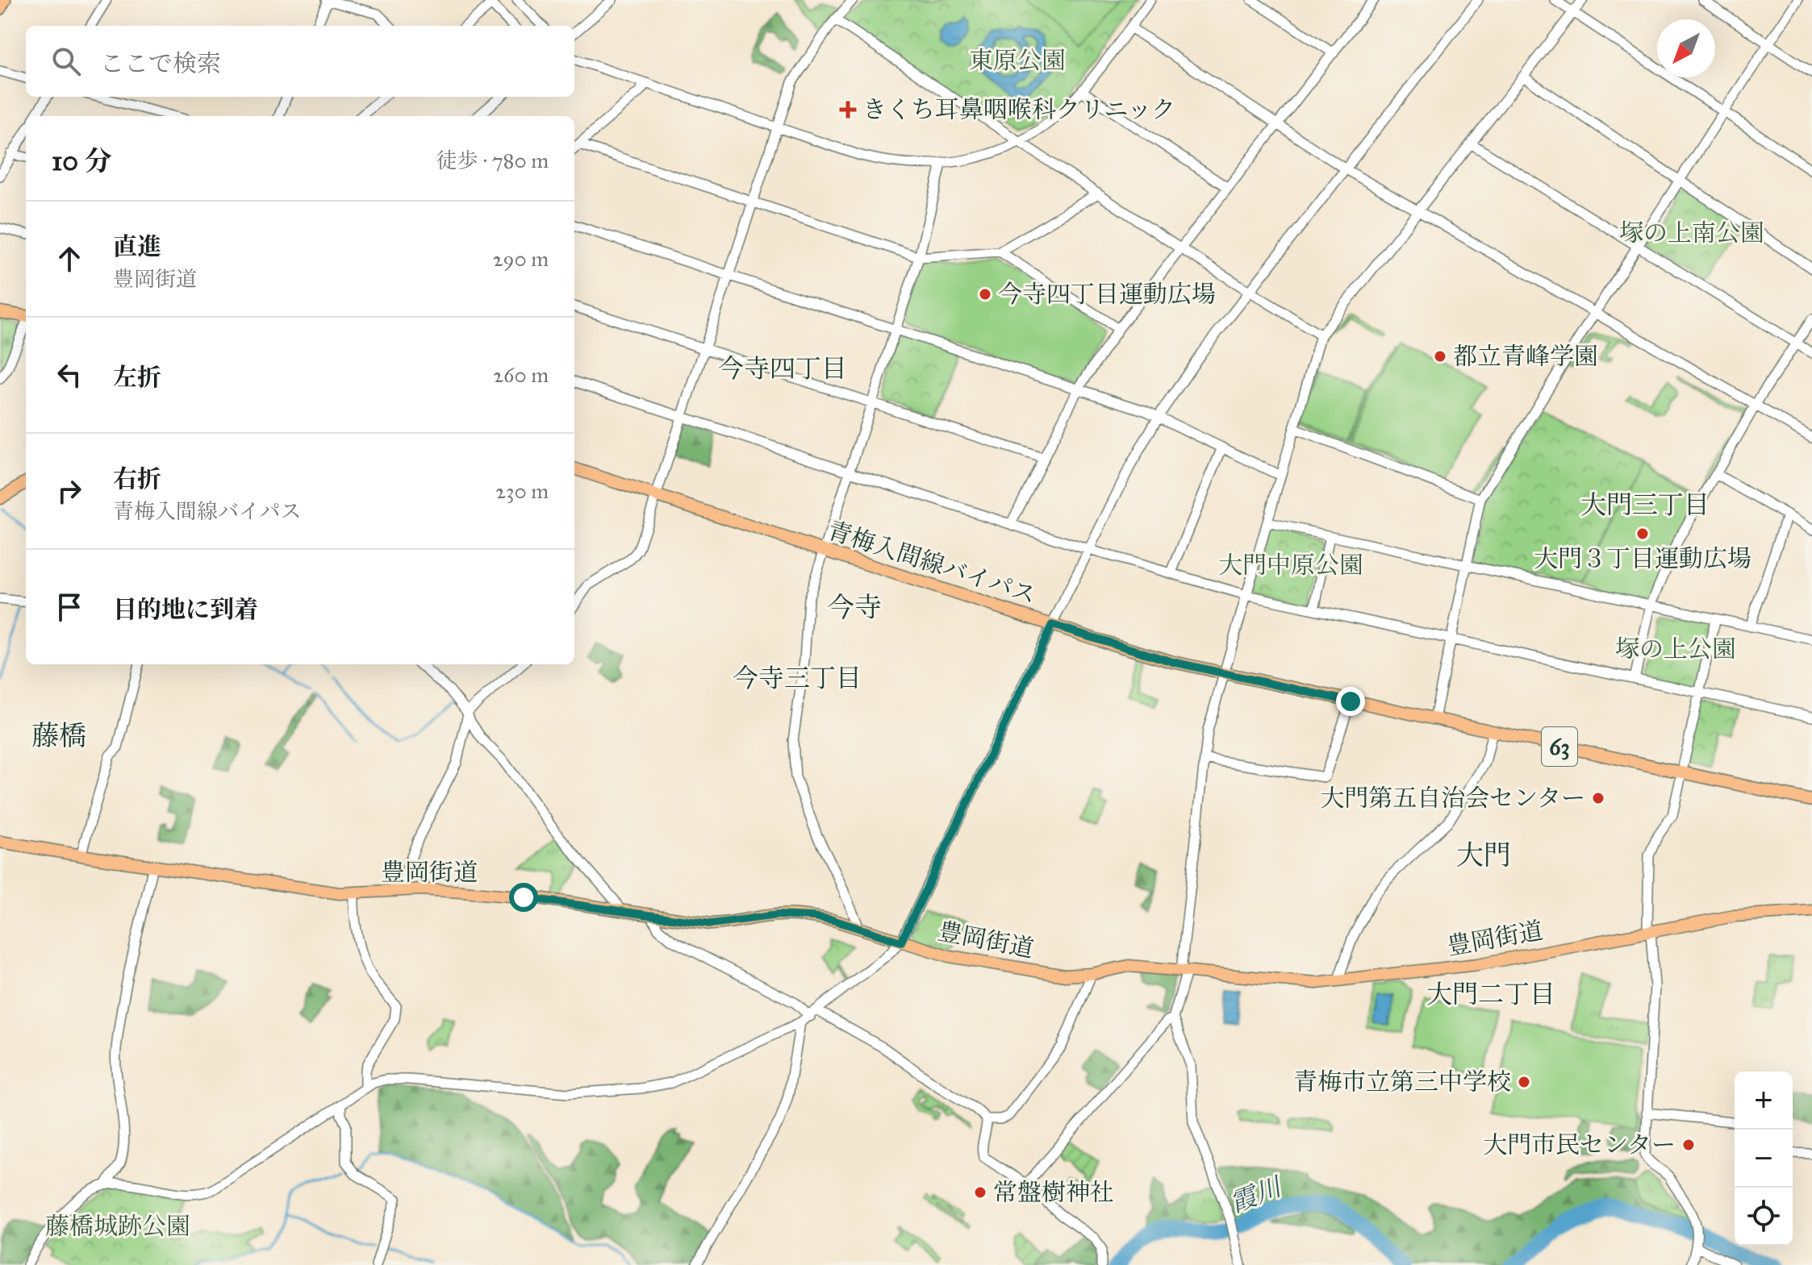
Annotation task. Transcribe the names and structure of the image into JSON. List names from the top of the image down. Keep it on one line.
{"streets":{"main road":["青梅入間線バイパス","63","豊岡街道"]},"districts":["今寺四丁目","大門三丁目","今寺","今寺三丁目","藤橋","大門","大門二丁目"],"water":["霞川"],"parks":["東原公園","塚の上南公園","大門中原公園","塚の上公園","藤橋城跡公園"],"places":{"health":["きくち耳鼻咽喉科クリニック"],"other":["今寺四丁目運動広場","都立青峰学園","大門３丁目運動広場","大門第五自治会センター","青梅市立第三中学校","大門市民センター","常盤樹神社"]},"north":"bottom left","page":{"search":"ここで検索","heading":["10 分","徒歩 · 780 m"],"list":[["直進","豊岡街道","290 m"],["左折","260 m"],["右折","青梅入間線バイパス","230 m"],"目的地に到着"],"map_buttons":["+","−"]}}
